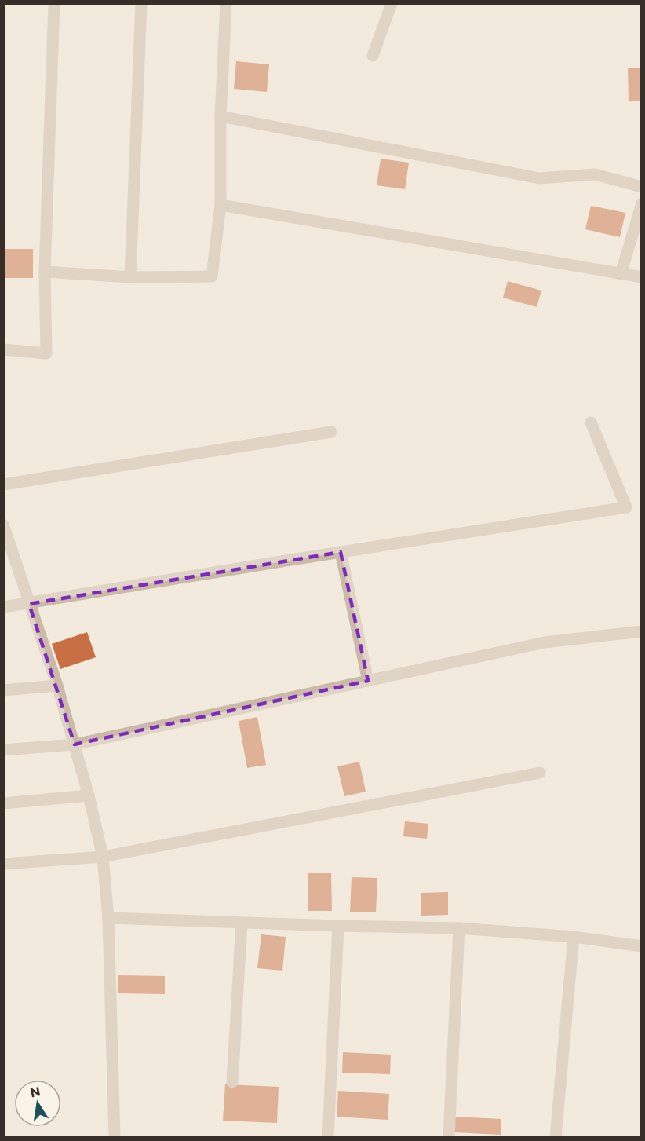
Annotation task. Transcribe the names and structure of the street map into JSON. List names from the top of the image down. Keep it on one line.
{"north":"top"}
